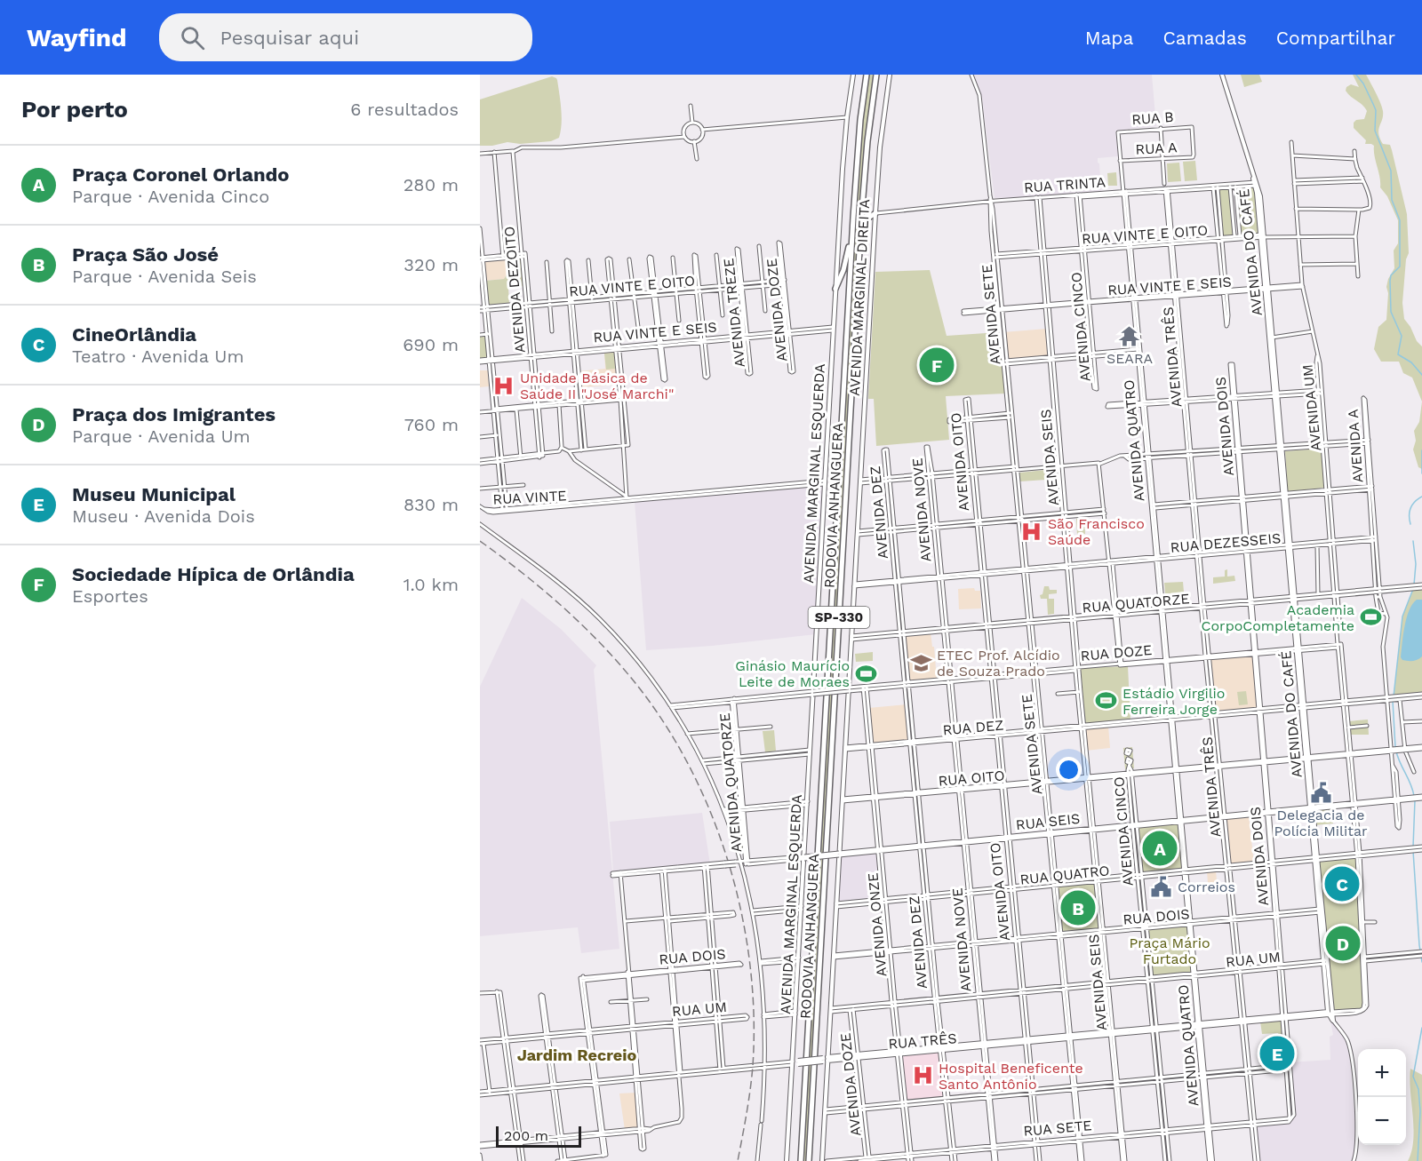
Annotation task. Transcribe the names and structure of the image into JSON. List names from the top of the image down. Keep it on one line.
{"streets":{"highway":["RODOVIA ANHANGUERA","SP-330"],"main road":["AVENIDA DO CAFÉ","AVENIDA MARGINAL DIREITA","AVENIDA QUATRO","AVENIDA MARGINAL ESQUERDA","RUA TRÊS"],"street":["RUA B","RUA A","RUA TRINTA","RUA VINTE E OITO","RUA VINTE E SEIS","AVENIDA DEZOITO","AVENIDA DOZE","AVENIDA TREZE","AVENIDA SETE","AVENIDA CINCO","AVENIDA TRÊS","AVENIDA UM","AVENIDA DOIS","AVENIDA A","AVENIDA SEIS","AVENIDA OITO","RUA VINTE","AVENIDA NOVE","AVENIDA DEZ","RUA DEZESSEIS","RUA QUATORZE","RUA DOZE","RUA DEZ","RUA OITO","AVENIDA QUATORZE","RUA SEIS","RUA QUATRO","RUA DOIS","AVENIDA ONZE","RUA UM","RUA SETE"]},"crossings":[["RUA B","RUA A"],["RUA B","AVENIDA QUATRO"],["RUA A","AVENIDA QUATRO"],["RUA TRINTA","AVENIDA DO CAFÉ"],["RUA TRINTA","AVENIDA MARGINAL DIREITA"],["RUA TRINTA","AVENIDA SETE"],["RUA TRINTA","AVENIDA CINCO"],["RUA TRINTA","AVENIDA TRÊS"],["RUA TRINTA","AVENIDA QUATRO"],["RUA TRINTA","AVENIDA SEIS"],["RUA VINTE E OITO","AVENIDA DO CAFÉ"],["RUA VINTE E OITO","AVENIDA DEZOITO"],["RUA VINTE E OITO","AVENIDA DOZE"],["RUA VINTE E OITO","AVENIDA TREZE"],["RUA VINTE E OITO","AVENIDA SETE"],["RUA VINTE E OITO","AVENIDA CINCO"],["RUA VINTE E OITO","AVENIDA TRÊS"],["RUA VINTE E OITO","AVENIDA UM"],["RUA VINTE E OITO","AVENIDA QUATRO"],["RUA VINTE E OITO","AVENIDA SEIS"],["AVENIDA DO CAFÉ","RUA VINTE E SEIS"],["AVENIDA DO CAFÉ","RUA DEZESSEIS"],["AVENIDA DO CAFÉ","RUA QUATORZE"],["AVENIDA DO CAFÉ","RUA DOZE"],["AVENIDA DO CAFÉ","RUA DEZ"],["AVENIDA DO CAFÉ","RUA OITO"],["AVENIDA DO CAFÉ","RUA SEIS"],["AVENIDA DO CAFÉ","RUA QUATRO"],["AVENIDA DO CAFÉ","RUA DOIS"],["AVENIDA DO CAFÉ","RUA UM"],["AVENIDA DO CAFÉ","RUA TRÊS"],["RUA VINTE E SEIS","AVENIDA DEZOITO"],["RUA VINTE E SEIS","AVENIDA DOZE"],["RUA VINTE E SEIS","AVENIDA TREZE"],["RUA VINTE E SEIS","AVENIDA SETE"],["RUA VINTE E SEIS","AVENIDA CINCO"],["RUA VINTE E SEIS","AVENIDA TRÊS"],["RUA VINTE E SEIS","AVENIDA UM"],["RUA VINTE E SEIS","AVENIDA QUATRO"],["RUA VINTE E SEIS","AVENIDA SEIS"],["RUA VINTE E SEIS","AVENIDA MARGINAL ESQUERDA"],["AVENIDA MARGINAL DIREITA","RUA DEZESSEIS"],["AVENIDA MARGINAL DIREITA","RUA QUATORZE"],["AVENIDA MARGINAL DIREITA","RUA DOZE"],["AVENIDA MARGINAL DIREITA","RUA DEZ"],["AVENIDA MARGINAL DIREITA","RUA OITO"],["AVENIDA MARGINAL DIREITA","RUA SEIS"],["AVENIDA MARGINAL DIREITA","RUA QUATRO"],["AVENIDA MARGINAL DIREITA","RUA DOIS"],["AVENIDA MARGINAL DIREITA","RUA UM"],["AVENIDA MARGINAL DIREITA","RUA TRÊS"],["AVENIDA MARGINAL DIREITA","RUA SETE"],["AVENIDA DOZE","RUA UM"],["AVENIDA DOZE","RUA TRÊS"],["AVENIDA DOZE","RUA SETE"],["AVENIDA SETE","RUA DEZESSEIS"],["AVENIDA SETE","RUA QUATORZE"],["AVENIDA SETE","RUA DOZE"],["AVENIDA SETE","RUA DEZ"],["AVENIDA SETE","RUA OITO"],["AVENIDA SETE","RUA SEIS"],["AVENIDA SETE","RUA QUATRO"],["AVENIDA SETE","RUA DOIS"],["AVENIDA SETE","RUA UM"],["AVENIDA SETE","RUA TRÊS"],["AVENIDA SETE","RUA SETE"],["AVENIDA CINCO","RUA OITO"],["AVENIDA CINCO","RUA SEIS"],["AVENIDA CINCO","RUA QUATRO"],["AVENIDA CINCO","RUA DOIS"],["AVENIDA CINCO","RUA UM"],["AVENIDA CINCO","RUA TRÊS"],["AVENIDA CINCO","RUA SETE"],["AVENIDA TRÊS","RUA DEZESSEIS"],["AVENIDA TRÊS","RUA QUATORZE"],["AVENIDA TRÊS","RUA DOZE"],["AVENIDA TRÊS","RUA DEZ"],["AVENIDA TRÊS","RUA OITO"],["AVENIDA TRÊS","RUA SEIS"],["AVENIDA TRÊS","RUA QUATRO"],["AVENIDA TRÊS","RUA DOIS"],["AVENIDA TRÊS","RUA UM"],["AVENIDA TRÊS","RUA TRÊS"],["AVENIDA TRÊS","RUA SETE"],["AVENIDA UM","RUA DEZESSEIS"],["AVENIDA UM","RUA QUATORZE"],["AVENIDA UM","RUA DOZE"],["AVENIDA UM","RUA DEZ"],["AVENIDA UM","RUA OITO"],["AVENIDA UM","RUA SEIS"],["AVENIDA UM","RUA QUATRO"],["AVENIDA UM","RUA TRÊS"],["AVENIDA DOIS","RUA DEZESSEIS"],["AVENIDA DOIS","RUA QUATORZE"],["AVENIDA DOIS","RUA DOZE"],["AVENIDA DOIS","RUA DEZ"],["AVENIDA DOIS","RUA OITO"],["AVENIDA DOIS","RUA SEIS"],["AVENIDA DOIS","RUA QUATRO"],["AVENIDA DOIS","RUA DOIS"],["AVENIDA DOIS","RUA UM"],["AVENIDA DOIS","RUA TRÊS"],["AVENIDA DOIS","RUA SETE"],["AVENIDA QUATRO","RUA DEZESSEIS"],["AVENIDA QUATRO","RUA QUATORZE"],["AVENIDA QUATRO","RUA DOZE"],["AVENIDA QUATRO","RUA DEZ"],["AVENIDA QUATRO","RUA OITO"],["AVENIDA QUATRO","RUA SEIS"],["AVENIDA QUATRO","RUA QUATRO"],["AVENIDA QUATRO","RUA DOIS"],["AVENIDA QUATRO","RUA UM"],["AVENIDA QUATRO","RUA TRÊS"],["AVENIDA QUATRO","RUA SETE"],["AVENIDA A","RUA DEZESSEIS"],["AVENIDA A","RUA QUATORZE"],["AVENIDA A","RUA DEZ"],["AVENIDA A","RUA OITO"],["AVENIDA A","RUA SEIS"],["AVENIDA SEIS","RUA DEZESSEIS"],["AVENIDA SEIS","RUA QUATORZE"],["AVENIDA SEIS","RUA DOZE"],["AVENIDA SEIS","RUA DEZ"],["AVENIDA SEIS","RUA OITO"],["AVENIDA SEIS","RUA SEIS"],["AVENIDA SEIS","RUA QUATRO"],["AVENIDA SEIS","RUA DOIS"],["AVENIDA SEIS","RUA UM"],["AVENIDA SEIS","RUA TRÊS"],["AVENIDA SEIS","RUA SETE"],["AVENIDA OITO","RUA DEZESSEIS"],["AVENIDA OITO","RUA QUATORZE"],["AVENIDA OITO","RUA DOZE"],["AVENIDA OITO","RUA DEZ"],["AVENIDA OITO","RUA OITO"],["AVENIDA OITO","RUA SEIS"],["AVENIDA OITO","RUA QUATRO"],["AVENIDA OITO","RUA DOIS"],["AVENIDA OITO","RUA UM"],["AVENIDA OITO","RUA TRÊS"],["AVENIDA OITO","RUA SETE"],["AVENIDA MARGINAL ESQUERDA","RUA VINTE"],["AVENIDA MARGINAL ESQUERDA","RUA DOZE"],["AVENIDA MARGINAL ESQUERDA","RUA SEIS"],["AVENIDA MARGINAL ESQUERDA","RUA TRÊS"],["AVENIDA NOVE","RUA DEZESSEIS"],["AVENIDA NOVE","RUA QUATORZE"],["AVENIDA NOVE","RUA DOZE"],["AVENIDA NOVE","RUA DEZ"],["AVENIDA NOVE","RUA OITO"],["AVENIDA NOVE","RUA SEIS"],["AVENIDA NOVE","RUA QUATRO"],["AVENIDA NOVE","RUA DOIS"],["AVENIDA NOVE","RUA UM"],["AVENIDA NOVE","RUA TRÊS"],["AVENIDA NOVE","RUA SETE"],["AVENIDA DEZ","RUA DEZESSEIS"],["AVENIDA DEZ","RUA QUATORZE"],["AVENIDA DEZ","RUA DOZE"],["AVENIDA DEZ","RUA DEZ"],["AVENIDA DEZ","RUA OITO"],["AVENIDA DEZ","RUA SEIS"],["AVENIDA DEZ","RUA QUATRO"],["AVENIDA DEZ","RUA DOIS"],["AVENIDA DEZ","RUA UM"],["AVENIDA DEZ","RUA TRÊS"],["AVENIDA DEZ","RUA SETE"],["RUA DOZE","AVENIDA QUATORZE"],["RUA DOZE","AVENIDA ONZE"],["RUA DEZ","AVENIDA ONZE"],["RUA OITO","AVENIDA ONZE"],["AVENIDA QUATORZE","RUA SEIS"],["RUA SEIS","AVENIDA ONZE"],["RUA QUATRO","AVENIDA ONZE"],["RUA DOIS","AVENIDA ONZE"],["RUA DOIS","RUA UM"],["AVENIDA ONZE","RUA UM"],["AVENIDA ONZE","RUA TRÊS"],["AVENIDA ONZE","RUA SETE"]],"districts":["Jardim Recreio"],"parks":["Praça Mário Furtado"],"places":{"temple":["SEARA"],"hospital":["Unidade Básica de Saúde II \"José Marchi\"","São Francisco Saúde","Hospital Beneficente Santo Antônio"],"sports":["Academia CorpoCompletamente","Ginásio Maurício Leite de Moraes","Estádio Virgilio Ferreira Jorge"],"school or university":["ETEC Prof. Alcídio de Souza Prado"],"public building":["Delegacia de Polícia Militar","Correios"]},"scale_bar":"200 m","page":{"header":"Wayfind","search":"Pesquisar aqui","nav":["Mapa","Camadas","Compartilhar"],"heading":["Por perto","6 resultados"],"list":[{"mark":"A","name":"Praça Coronel Orlando","note":"Parque · Avenida Cinco","value":"280 m"},{"mark":"B","name":"Praça São José","note":"Parque · Avenida Seis","value":"320 m"},{"mark":"C","name":"CineOrlândia","note":"Teatro · Avenida Um","value":"690 m"},{"mark":"D","name":"Praça dos Imigrantes","note":"Parque · Avenida Um","value":"760 m"},{"mark":"E","name":"Museu Municipal","note":"Museu · Avenida Dois","value":"830 m"},{"mark":"F","name":"Sociedade Hípica de Orlândia","note":"Esportes","value":"1.0 km"}],"pins":["F","A","C","B","D","E"],"map_buttons":["+","−"],"scale":"200 m"}}
